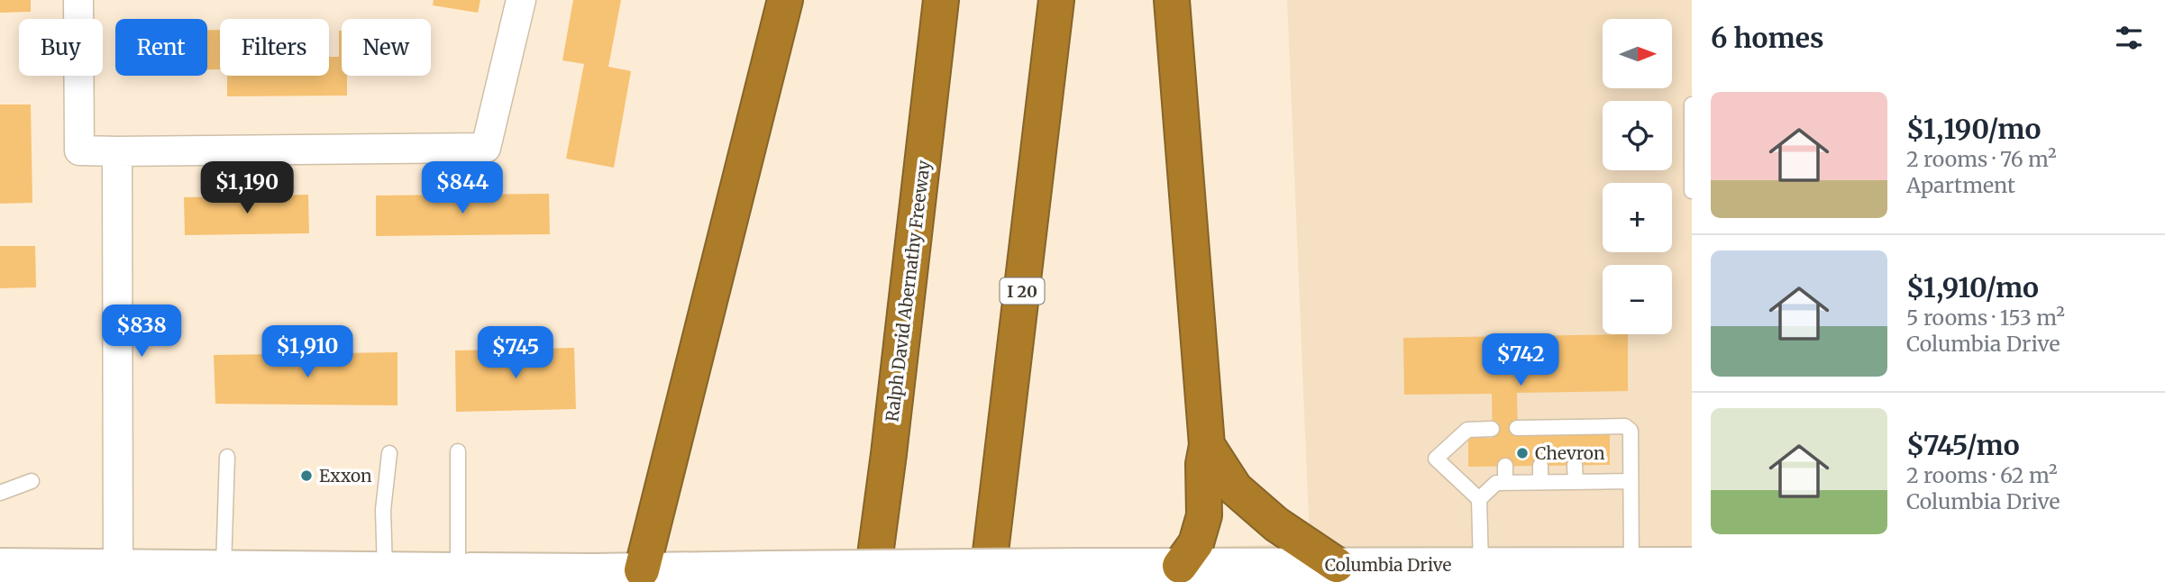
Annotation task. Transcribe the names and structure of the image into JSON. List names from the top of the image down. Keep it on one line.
{"streets":{"highway":["Ralph David Abernathy Freeway","I 20"],"main road":["Columbia Drive"]},"places":["Chevron","Exxon"],"north":"right","page":{"heading":"6 homes","map_buttons":["+","−"],"chip":["Buy","Rent","Filters","New"],"list":[{"name":"$1,190/mo","note":"2 rooms · 76 m² · Apartment"},{"name":"$1,910/mo","note":"5 rooms · 153 m² · Columbia Drive"},{"name":"$745/mo","note":"2 rooms · 62 m² · Columbia Drive"}],"price":["$1,190","$844","$838","$1,910","$745","$742"]}}
